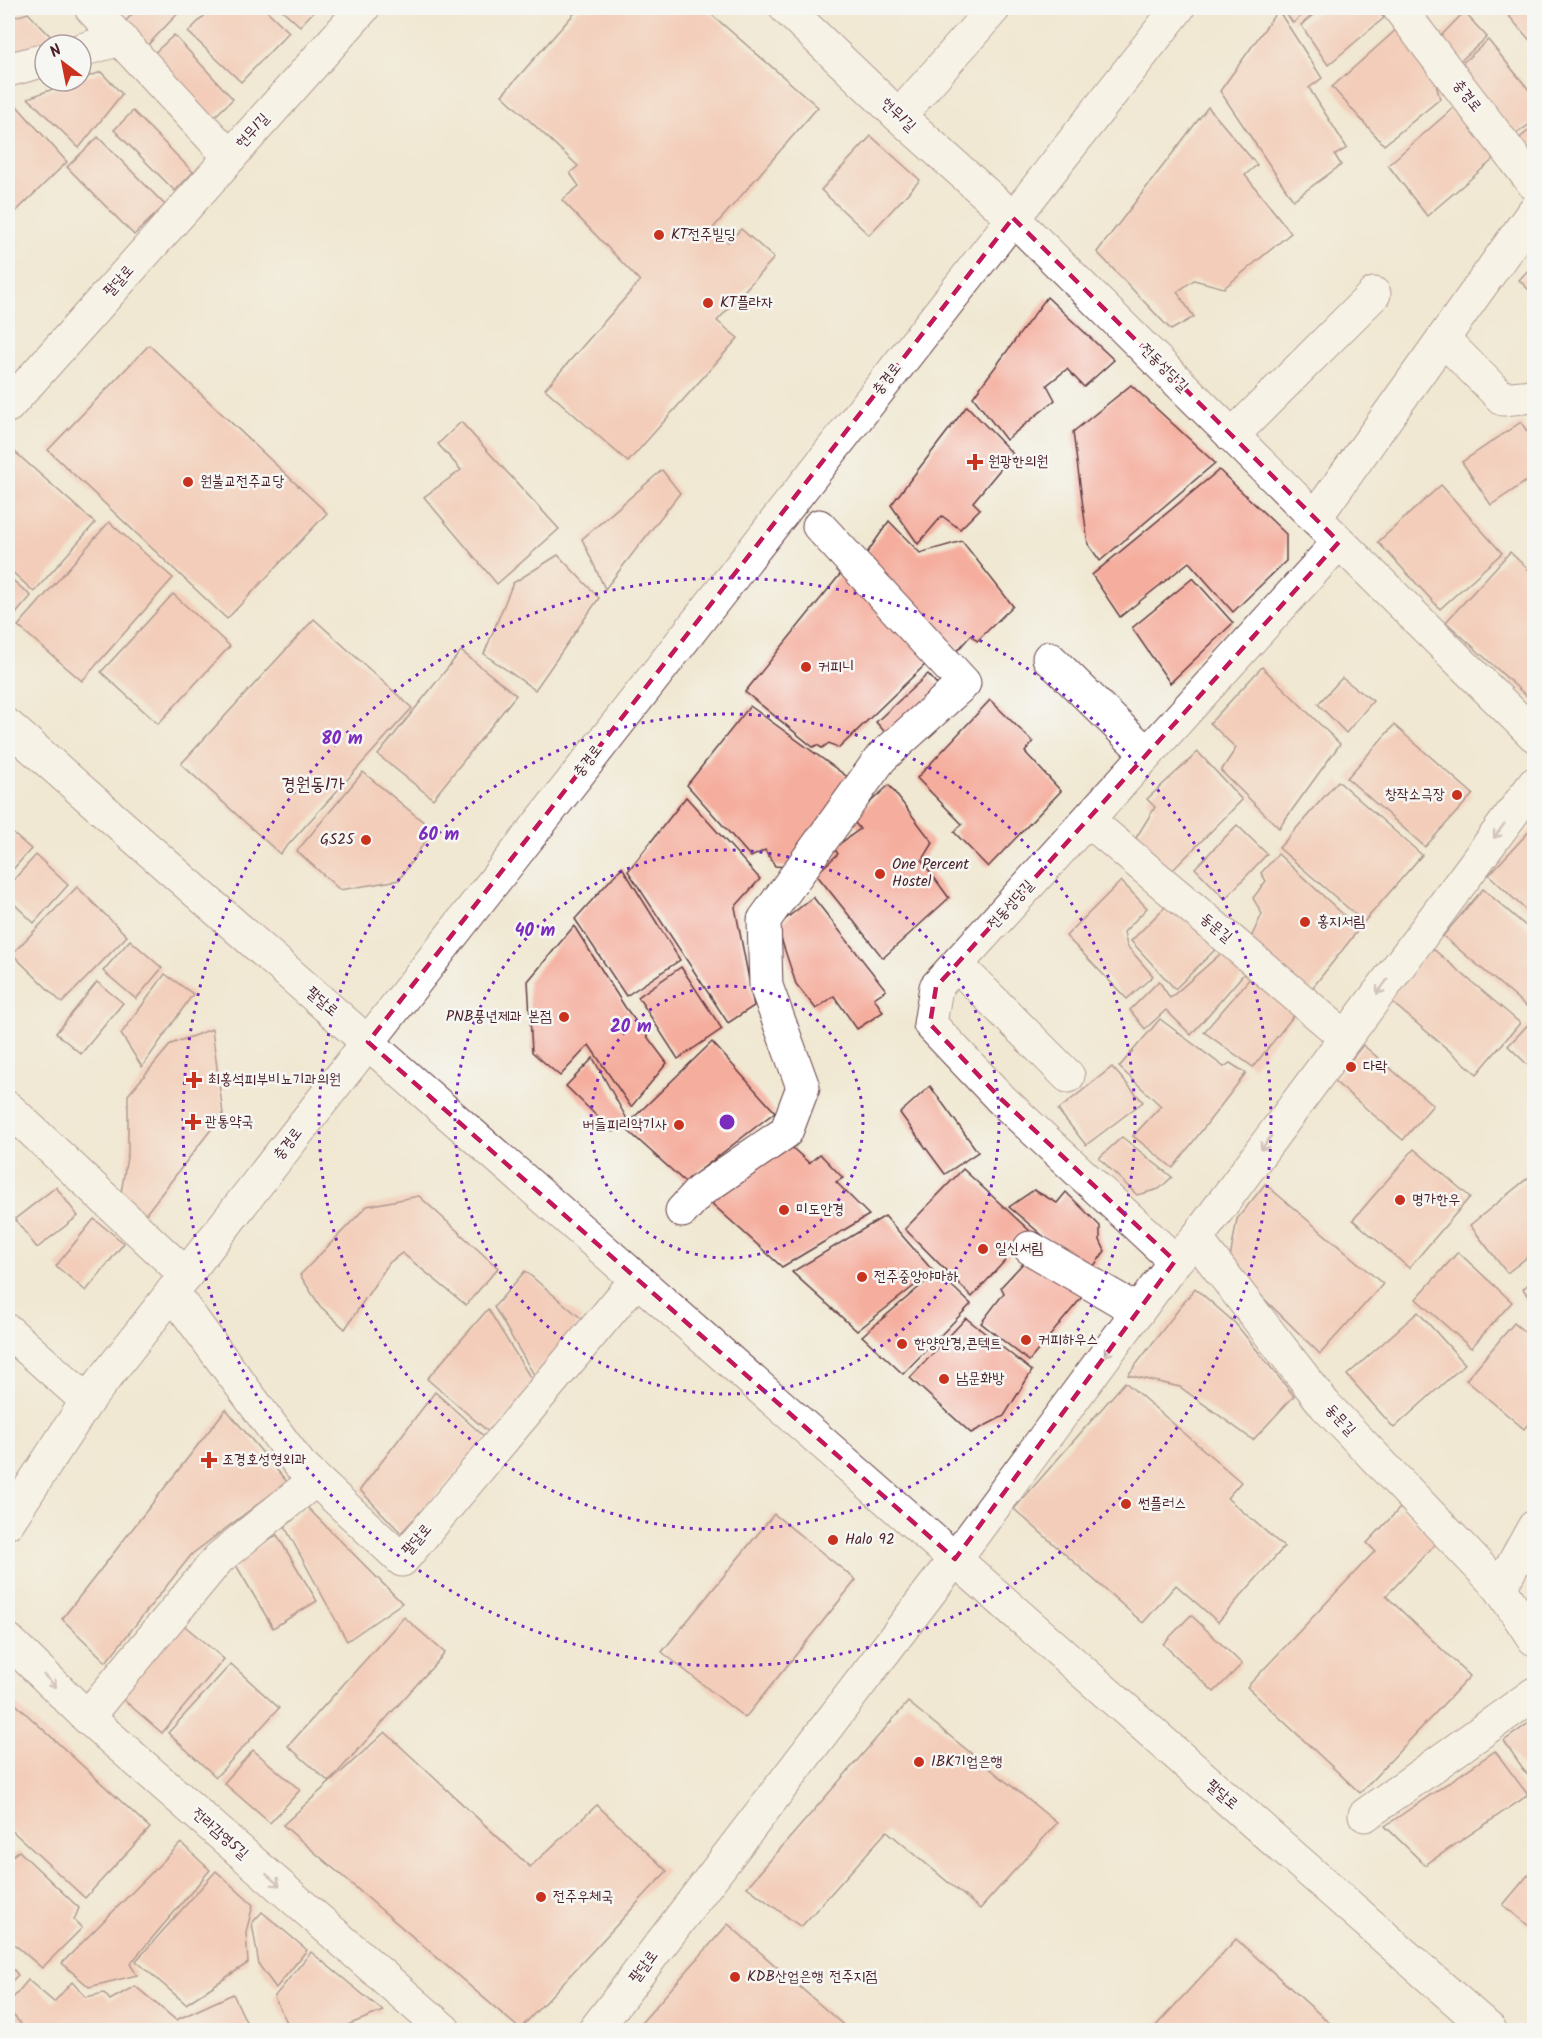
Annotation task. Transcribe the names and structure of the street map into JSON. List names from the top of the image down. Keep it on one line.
{"streets":{"street":["충경로","현무1길","팔달로","전동성당길","동문길","전라감영5길"]},"crossings":[["충경로","현무1길"],["충경로","팔달로"],["충경로","전동성당길"],["현무1길","팔달로"],["현무1길","전동성당길"],["전동성당길","동문길"]],"one_way":["전라감영5길"],"districts":["경원동1가"],"places":{"other":["KT전주빌딩","KT플라자","원불교전주교당","커피니","창작소극장","GS25","One Percent Hostel","홍지서림","PNB풍년제과 본점","다락","버들피리악기사","명가한우","미도안경","일신서림","전주중앙야마하","커피하우스","한양안경,콘텍트","남문화방","썬플러스","Halo 92","IBK기업은행","전주우체국","KDB산업은행 전주지점"],"health":["원광한의원","최홍석피부비뇨기과의원","관통약국","조경호성형외과"]},"north":"top left","rings":["80 m","60 m","40 m","20 m"]}
